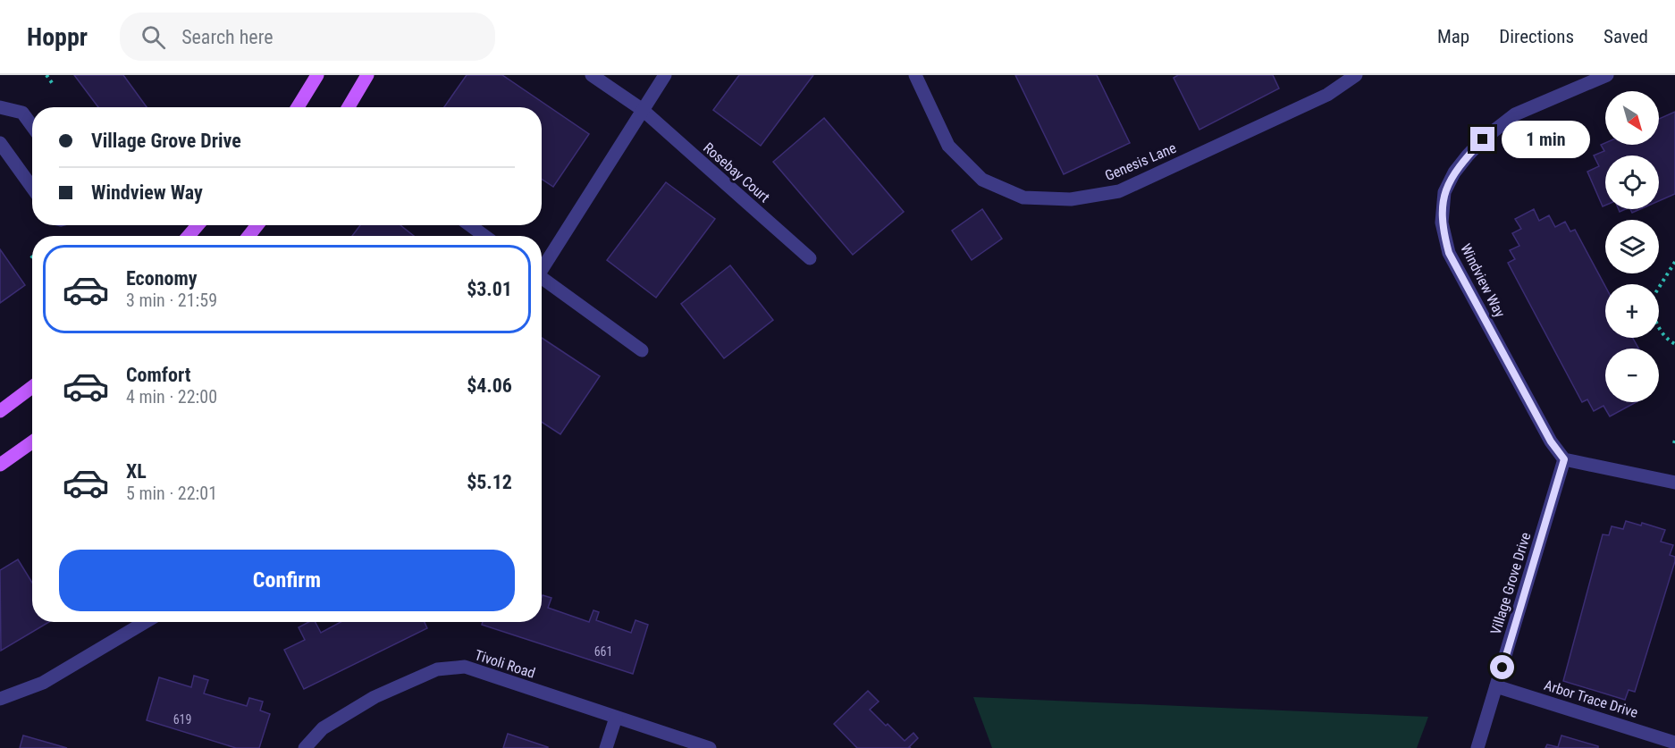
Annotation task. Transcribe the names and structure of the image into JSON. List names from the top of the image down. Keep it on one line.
{"streets":{"street":["Genesis Lane","Rosebay Court","Windview Way","Village Grove Drive","Tivoli Road","Arbor Trace Drive"]},"crossings":[["Windview Way","Village Grove Drive"],["Village Grove Drive","Arbor Trace Drive"]],"house_numbers":["661","619"],"north":"bottom right","page":{"header":"Hoppr","search":"Search here","nav":["Map","Directions","Saved"],"map_buttons":["+","−"],"banner":["Village Grove Drive","Windview Way"],"bubble":"1 min","list":[{"name":"Economy","note":"3 min · 21:59","value":"$3.01"},{"name":"Comfort","note":"4 min · 22:00","value":"$4.06"},{"name":"XL","note":"5 min · 22:01","value":"$5.12"}],"buttons":"Confirm"}}
